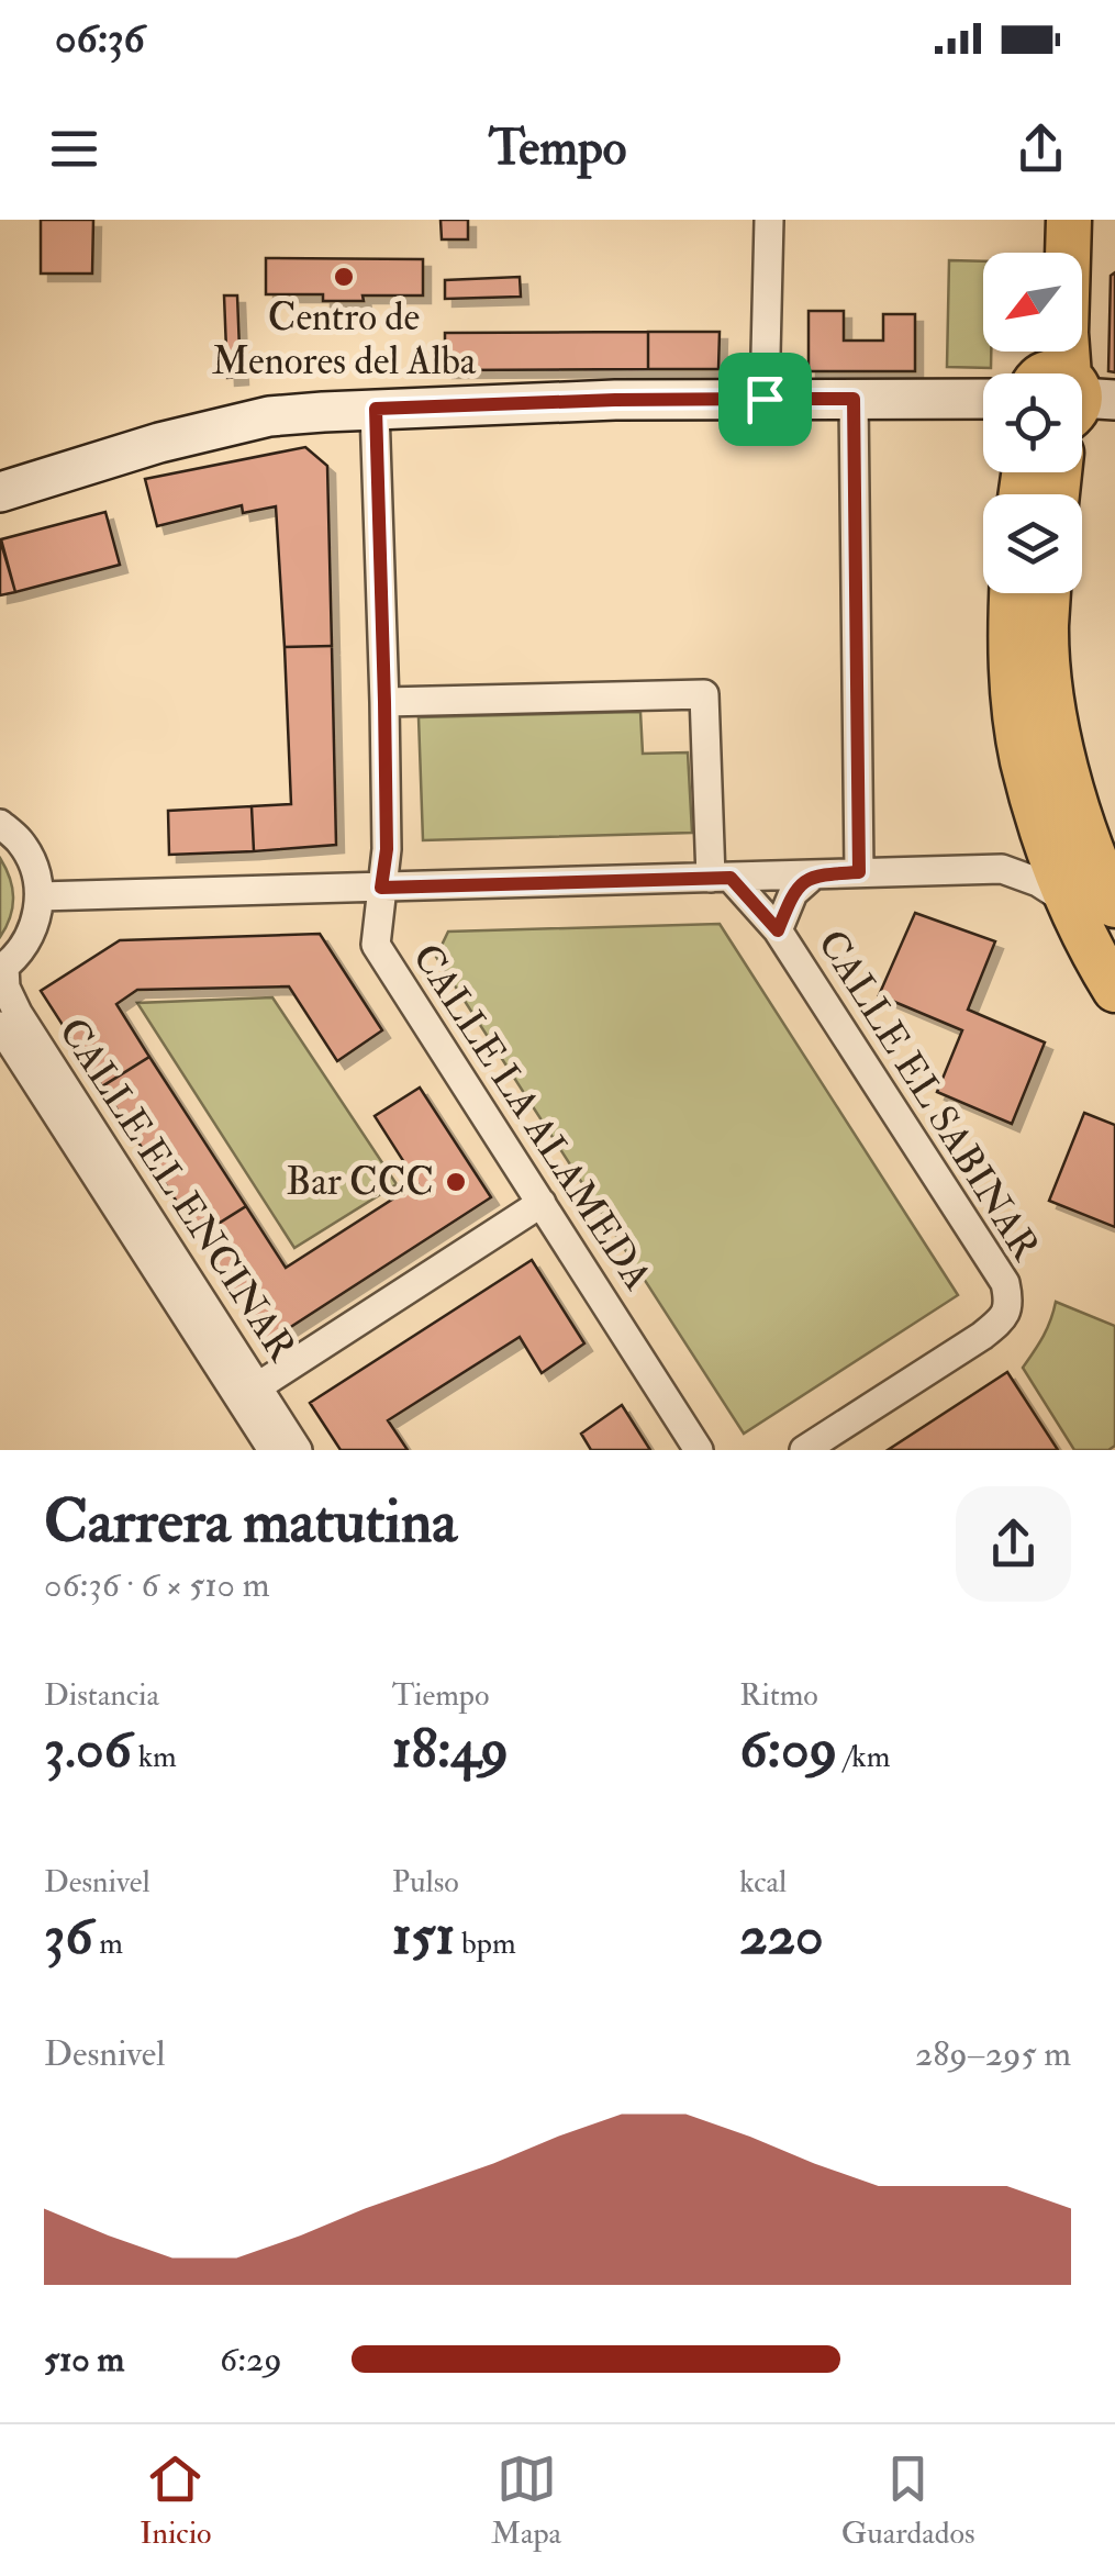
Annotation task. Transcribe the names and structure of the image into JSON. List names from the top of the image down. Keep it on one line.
{"streets":{"street":["CALLE EL SABINAR","CALLE LA ALAMEDA","CALLE EL ENCINAR"]},"places":["Centro de Menores del Alba","Bar CCC"],"north":"bottom left","page":{"status":"06:36","header":"Tempo","heading":["Carrera matutina","06:36 · 6 × 510 m"],"stats":[["Distancia","3.06 km"],["Tiempo","18:49"],["Ritmo","6:09 /km"],["Desnivel","36 m"],["Pulso","151 bpm"],["kcal","220"]],"chart":["Desnivel","289–295 m"],"list":[{"name":"510 m","note":"6:29"}],"tabs":["Inicio","Mapa","Guardados"]}}
